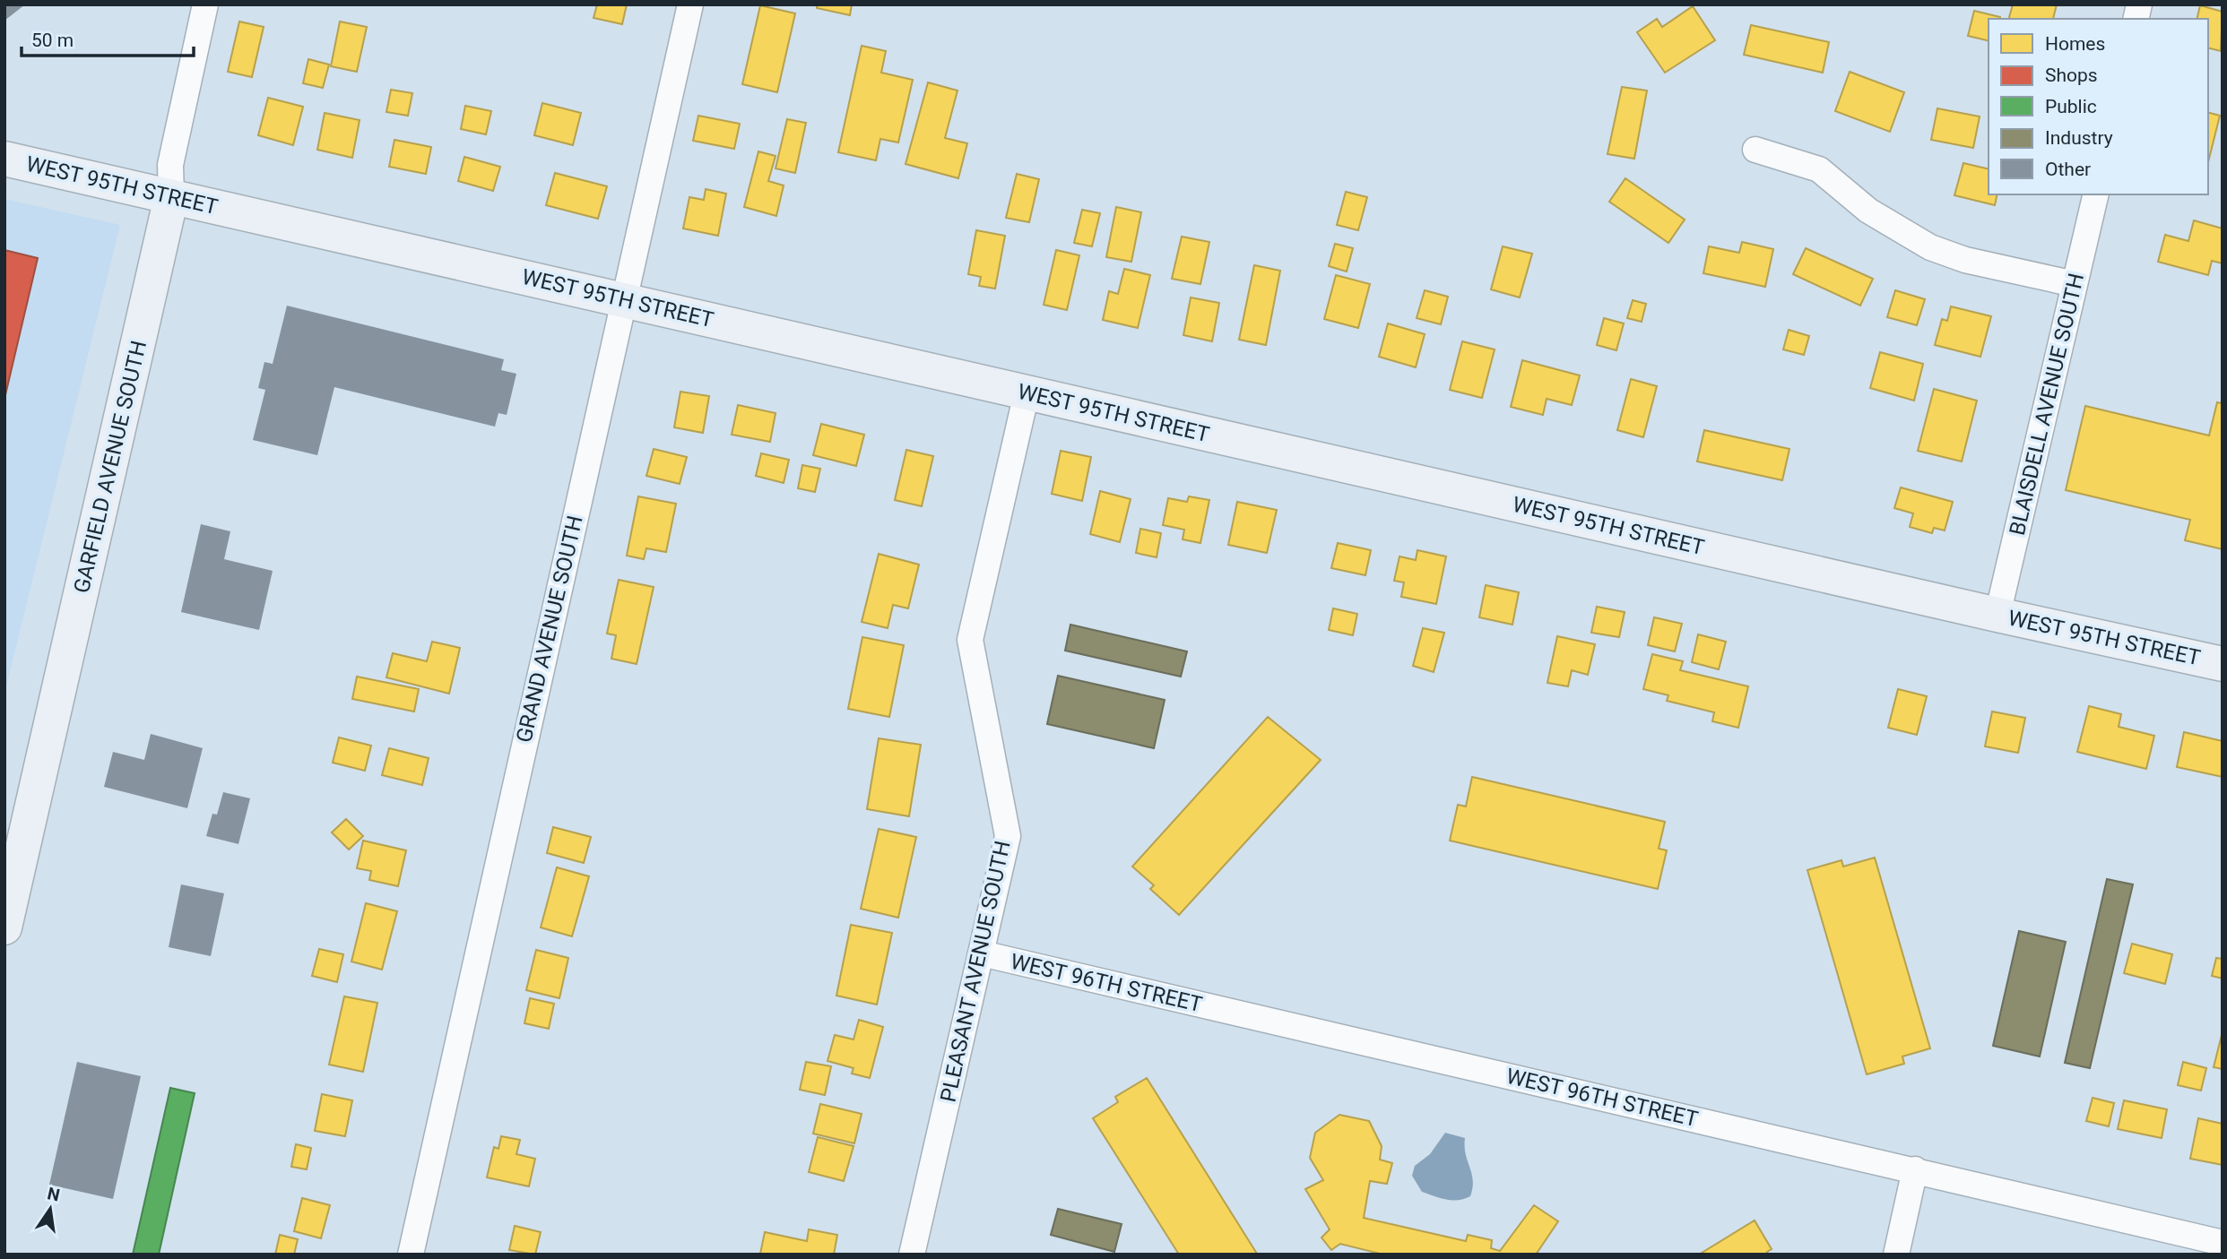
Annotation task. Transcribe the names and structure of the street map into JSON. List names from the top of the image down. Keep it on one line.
{"streets":{"street":["WEST 95TH STREET","BLAISDELL AVENUE SOUTH","GARFIELD AVENUE SOUTH","GRAND AVENUE SOUTH","PLEASANT AVENUE SOUTH","WEST 96TH STREET"]},"crossings":[["WEST 95TH STREET","BLAISDELL AVENUE SOUTH"],["WEST 95TH STREET","GARFIELD AVENUE SOUTH"],["WEST 95TH STREET","GRAND AVENUE SOUTH"],["WEST 95TH STREET","PLEASANT AVENUE SOUTH"],["PLEASANT AVENUE SOUTH","WEST 96TH STREET"]],"legend":["Homes","Shops","Public","Industry","Other"],"scale_bar":"50 m","north":"top"}
